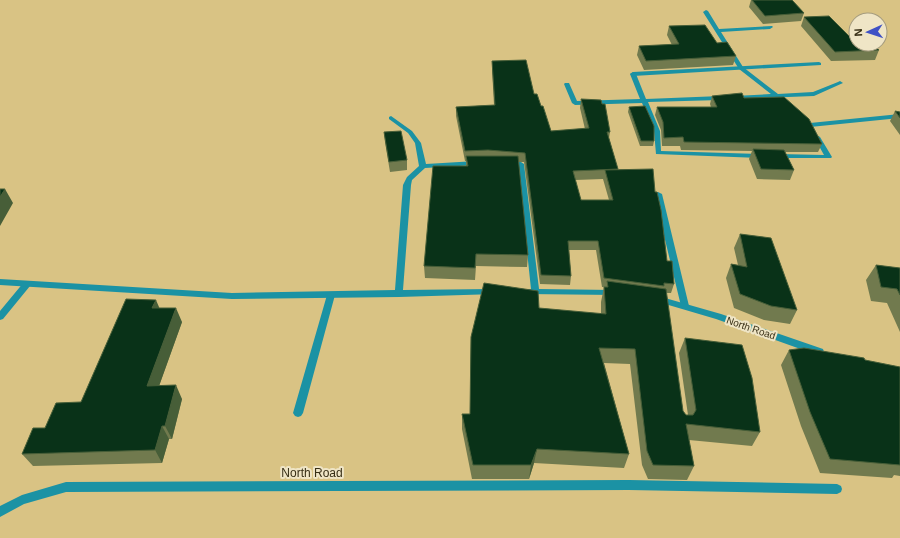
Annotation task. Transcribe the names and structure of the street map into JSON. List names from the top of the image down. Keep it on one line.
{"streets":{"street":["North Road"]},"north":"left"}
